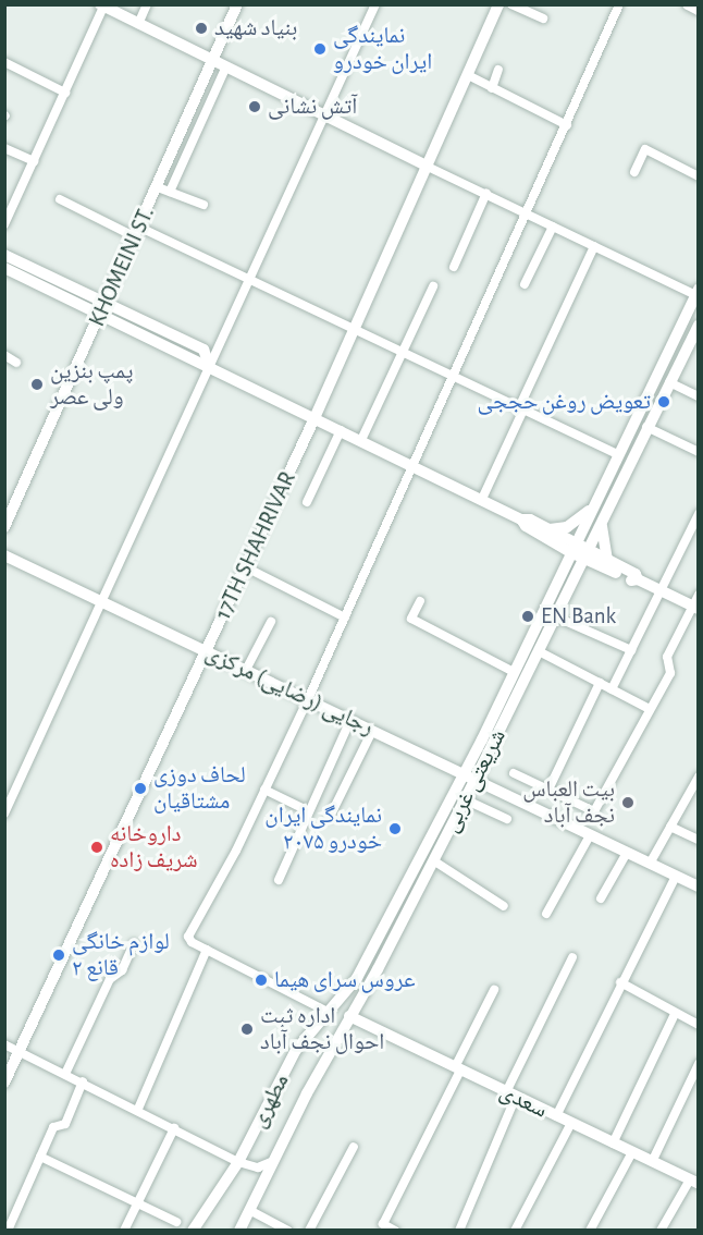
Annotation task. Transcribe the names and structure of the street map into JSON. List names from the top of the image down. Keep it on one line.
{"streets":{"street":["KHOMEINI ST.","17TH SHAHRIVAR","رجایی (رضایی) مرکزی","شریعتی غربی","مطهری","سعدی"]},"crossings":[["17TH SHAHRIVAR","رجایی (رضایی) مرکزی"],["رجایی (رضایی) مرکزی","شریعتی غربی"],["شریعتی غربی","مطهری"],["شریعتی غربی","سعدی"]],"places":["بنیاد شهید","نمایندگی ایران خودرو","آتش نشانی","پمپ بنزین ولی عصر","تعویض روغن حججی","EN Bank","لحاف دوزی مشتاقیان","بیت العباس نجف آباد","نمایندگی ایران خودرو ۲۰۷۵","داروخانه شریف زاده","لوازم خانگی قانع ۲","عروس سرای هیما","اداره ثبت احوال نجف آباد"]}
